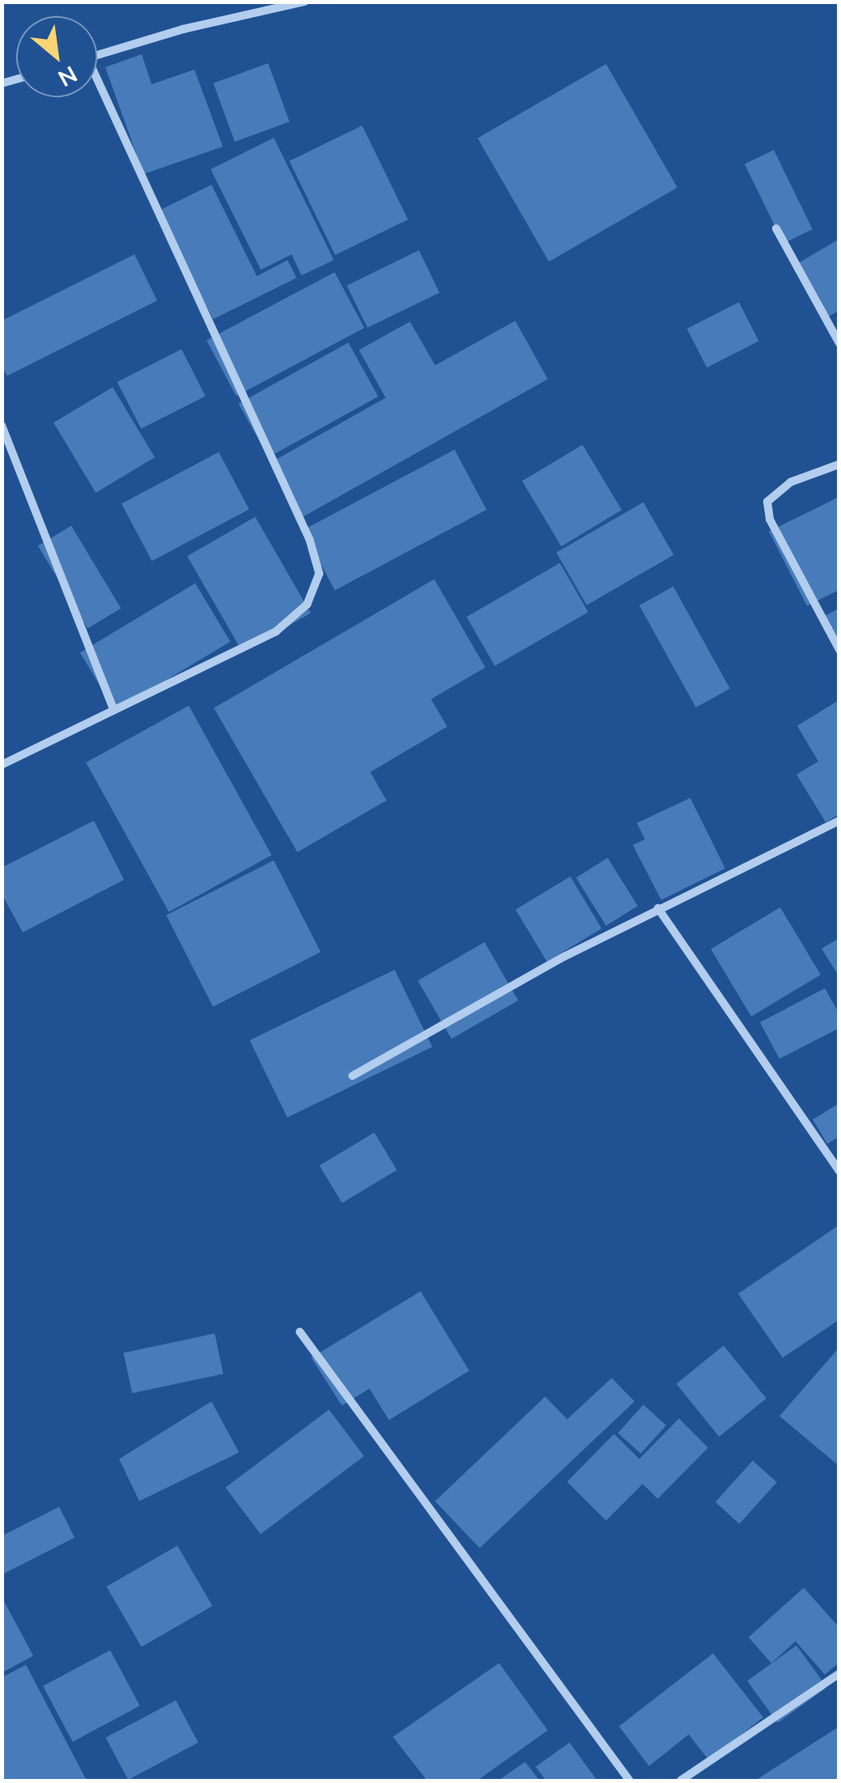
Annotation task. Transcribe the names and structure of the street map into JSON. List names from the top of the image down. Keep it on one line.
{"north":"bottom right"}
